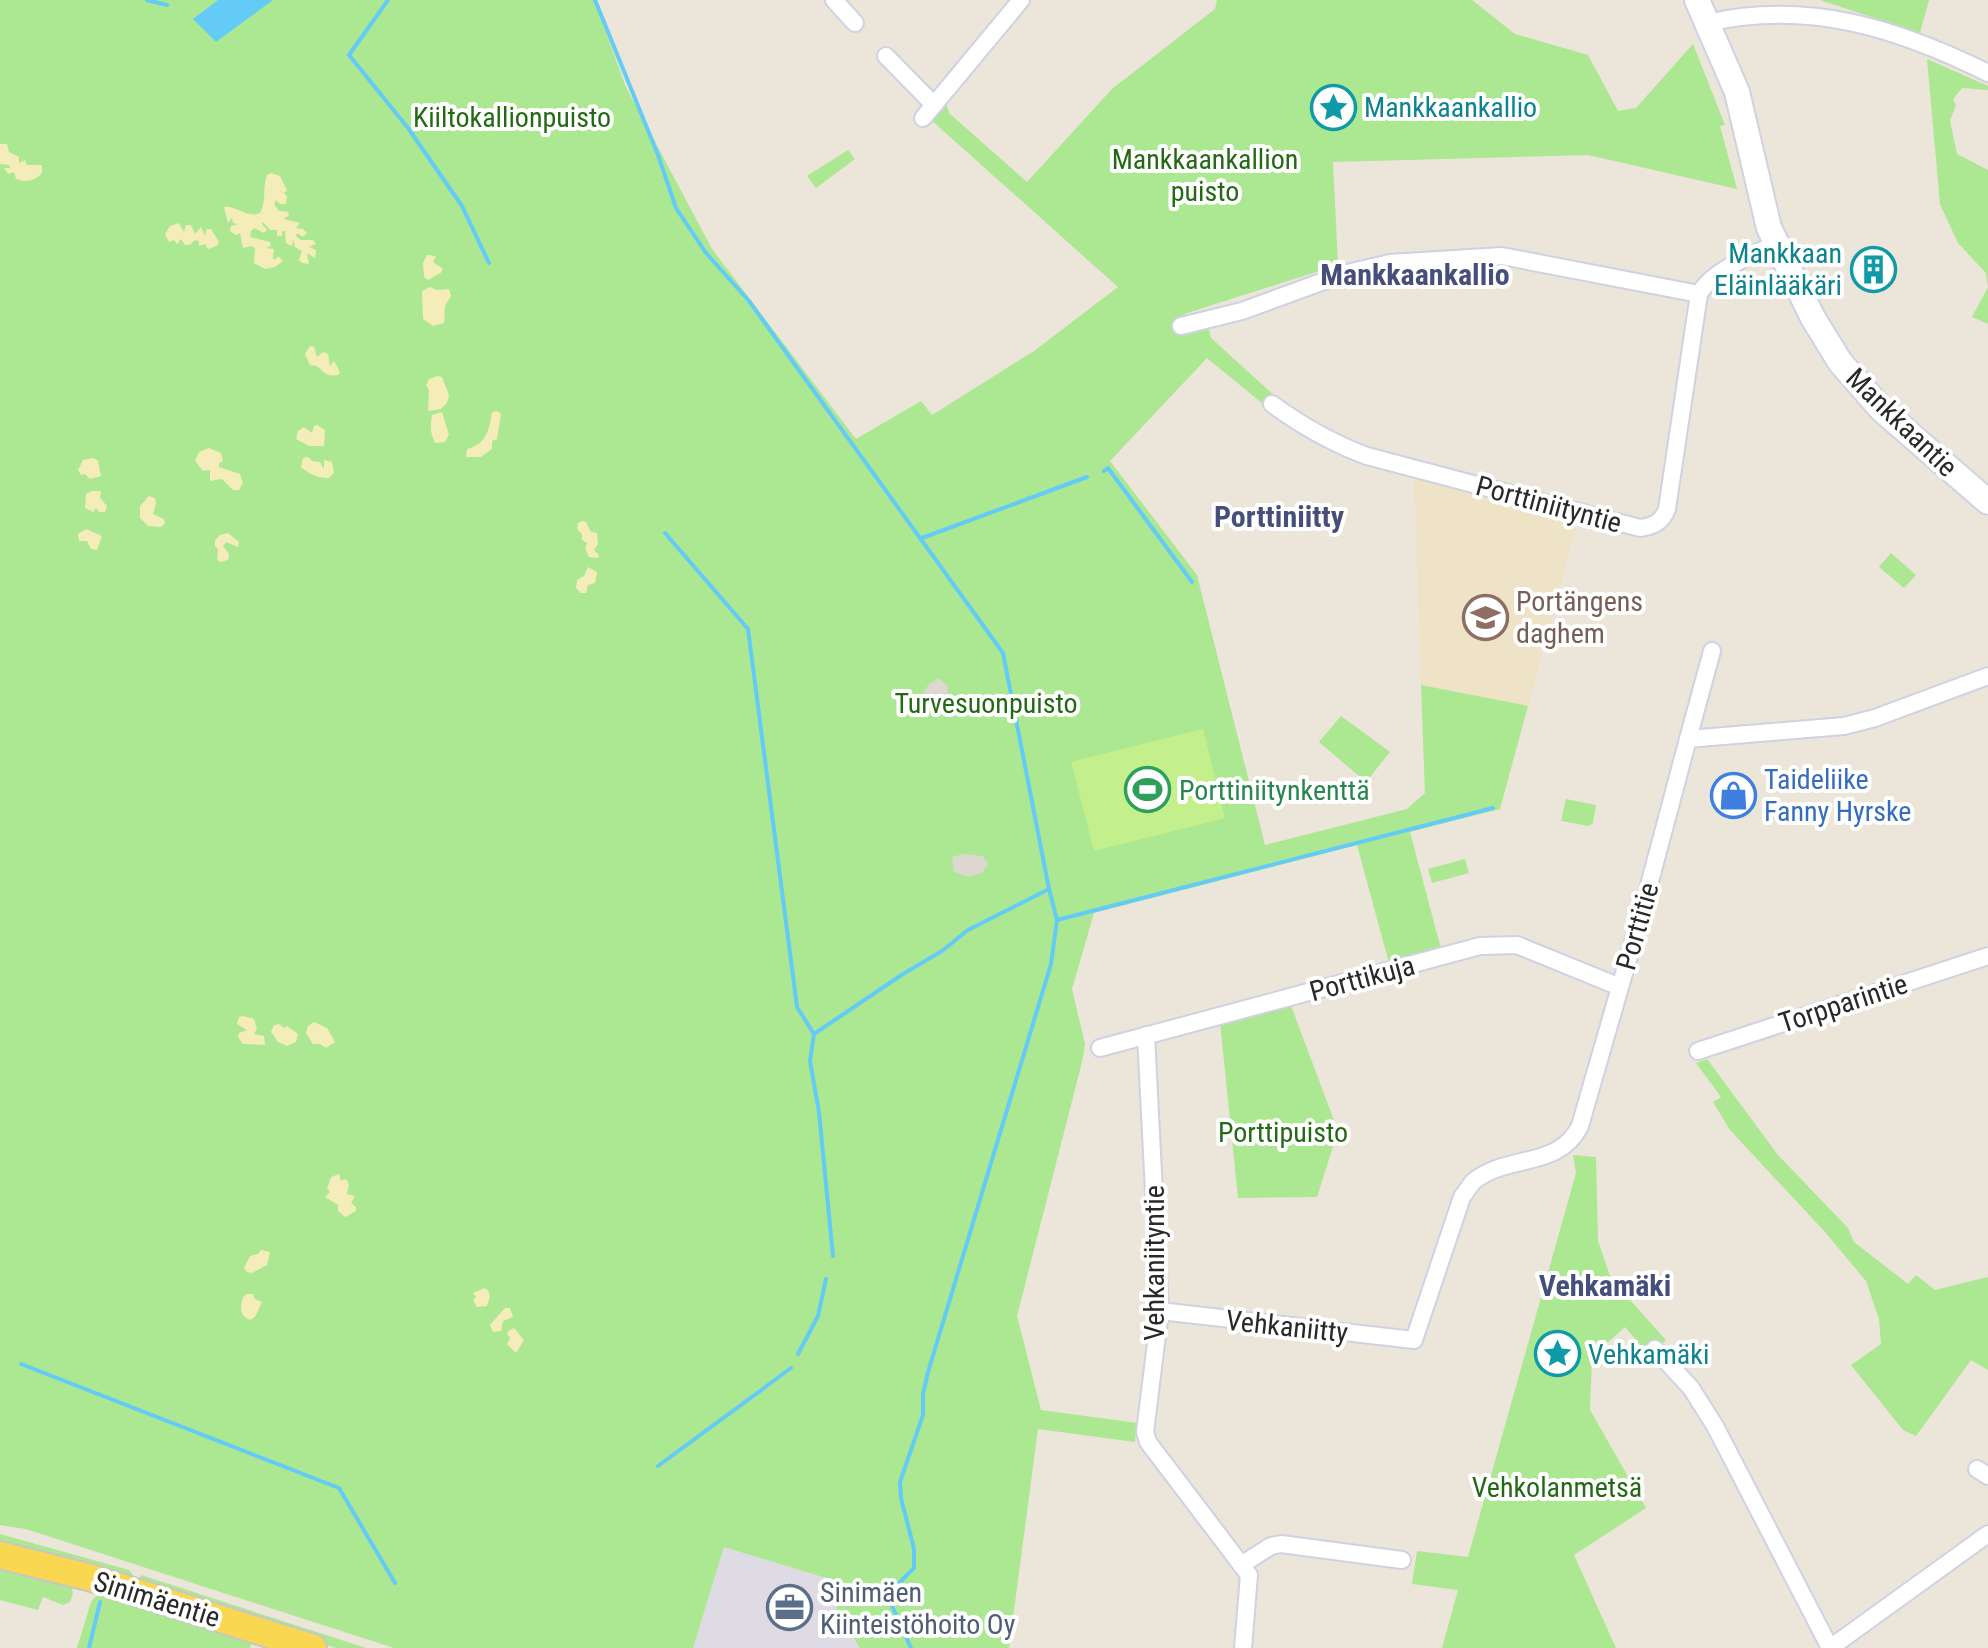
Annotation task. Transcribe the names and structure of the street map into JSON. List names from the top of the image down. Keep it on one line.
{"streets":{"main road":["Mankkaantie","Sinimäentie"],"street":["Porttiniityntie","Porttitie","Porttikuja","Torpparintie","Vehkaniityntie","Vehkaniitty"]},"crossings":[["Porttitie","Porttikuja"],["Porttitie","Vehkaniitty"],["Porttikuja","Vehkaniityntie"],["Vehkaniityntie","Vehkaniitty"]],"districts":["Mankkaankallio","Porttiniitty","Vehkamäki"],"parks":["Kiiltokallionpuisto","Mankkaankallion puisto","Turvesuonpuisto","Porttipuisto","Vehkolanmetsä"],"places":{"place":["Mankkaankallio","Vehkamäki"],"building":["Mankkaan Eläinlääkäri"],"school or university":["Portängens daghem"],"sports":["Porttiniitynkenttä"],"shop":["Taideliike Fanny Hyrske"],"office":["Sinimäen Kiinteistöhoito Oy"]}}
